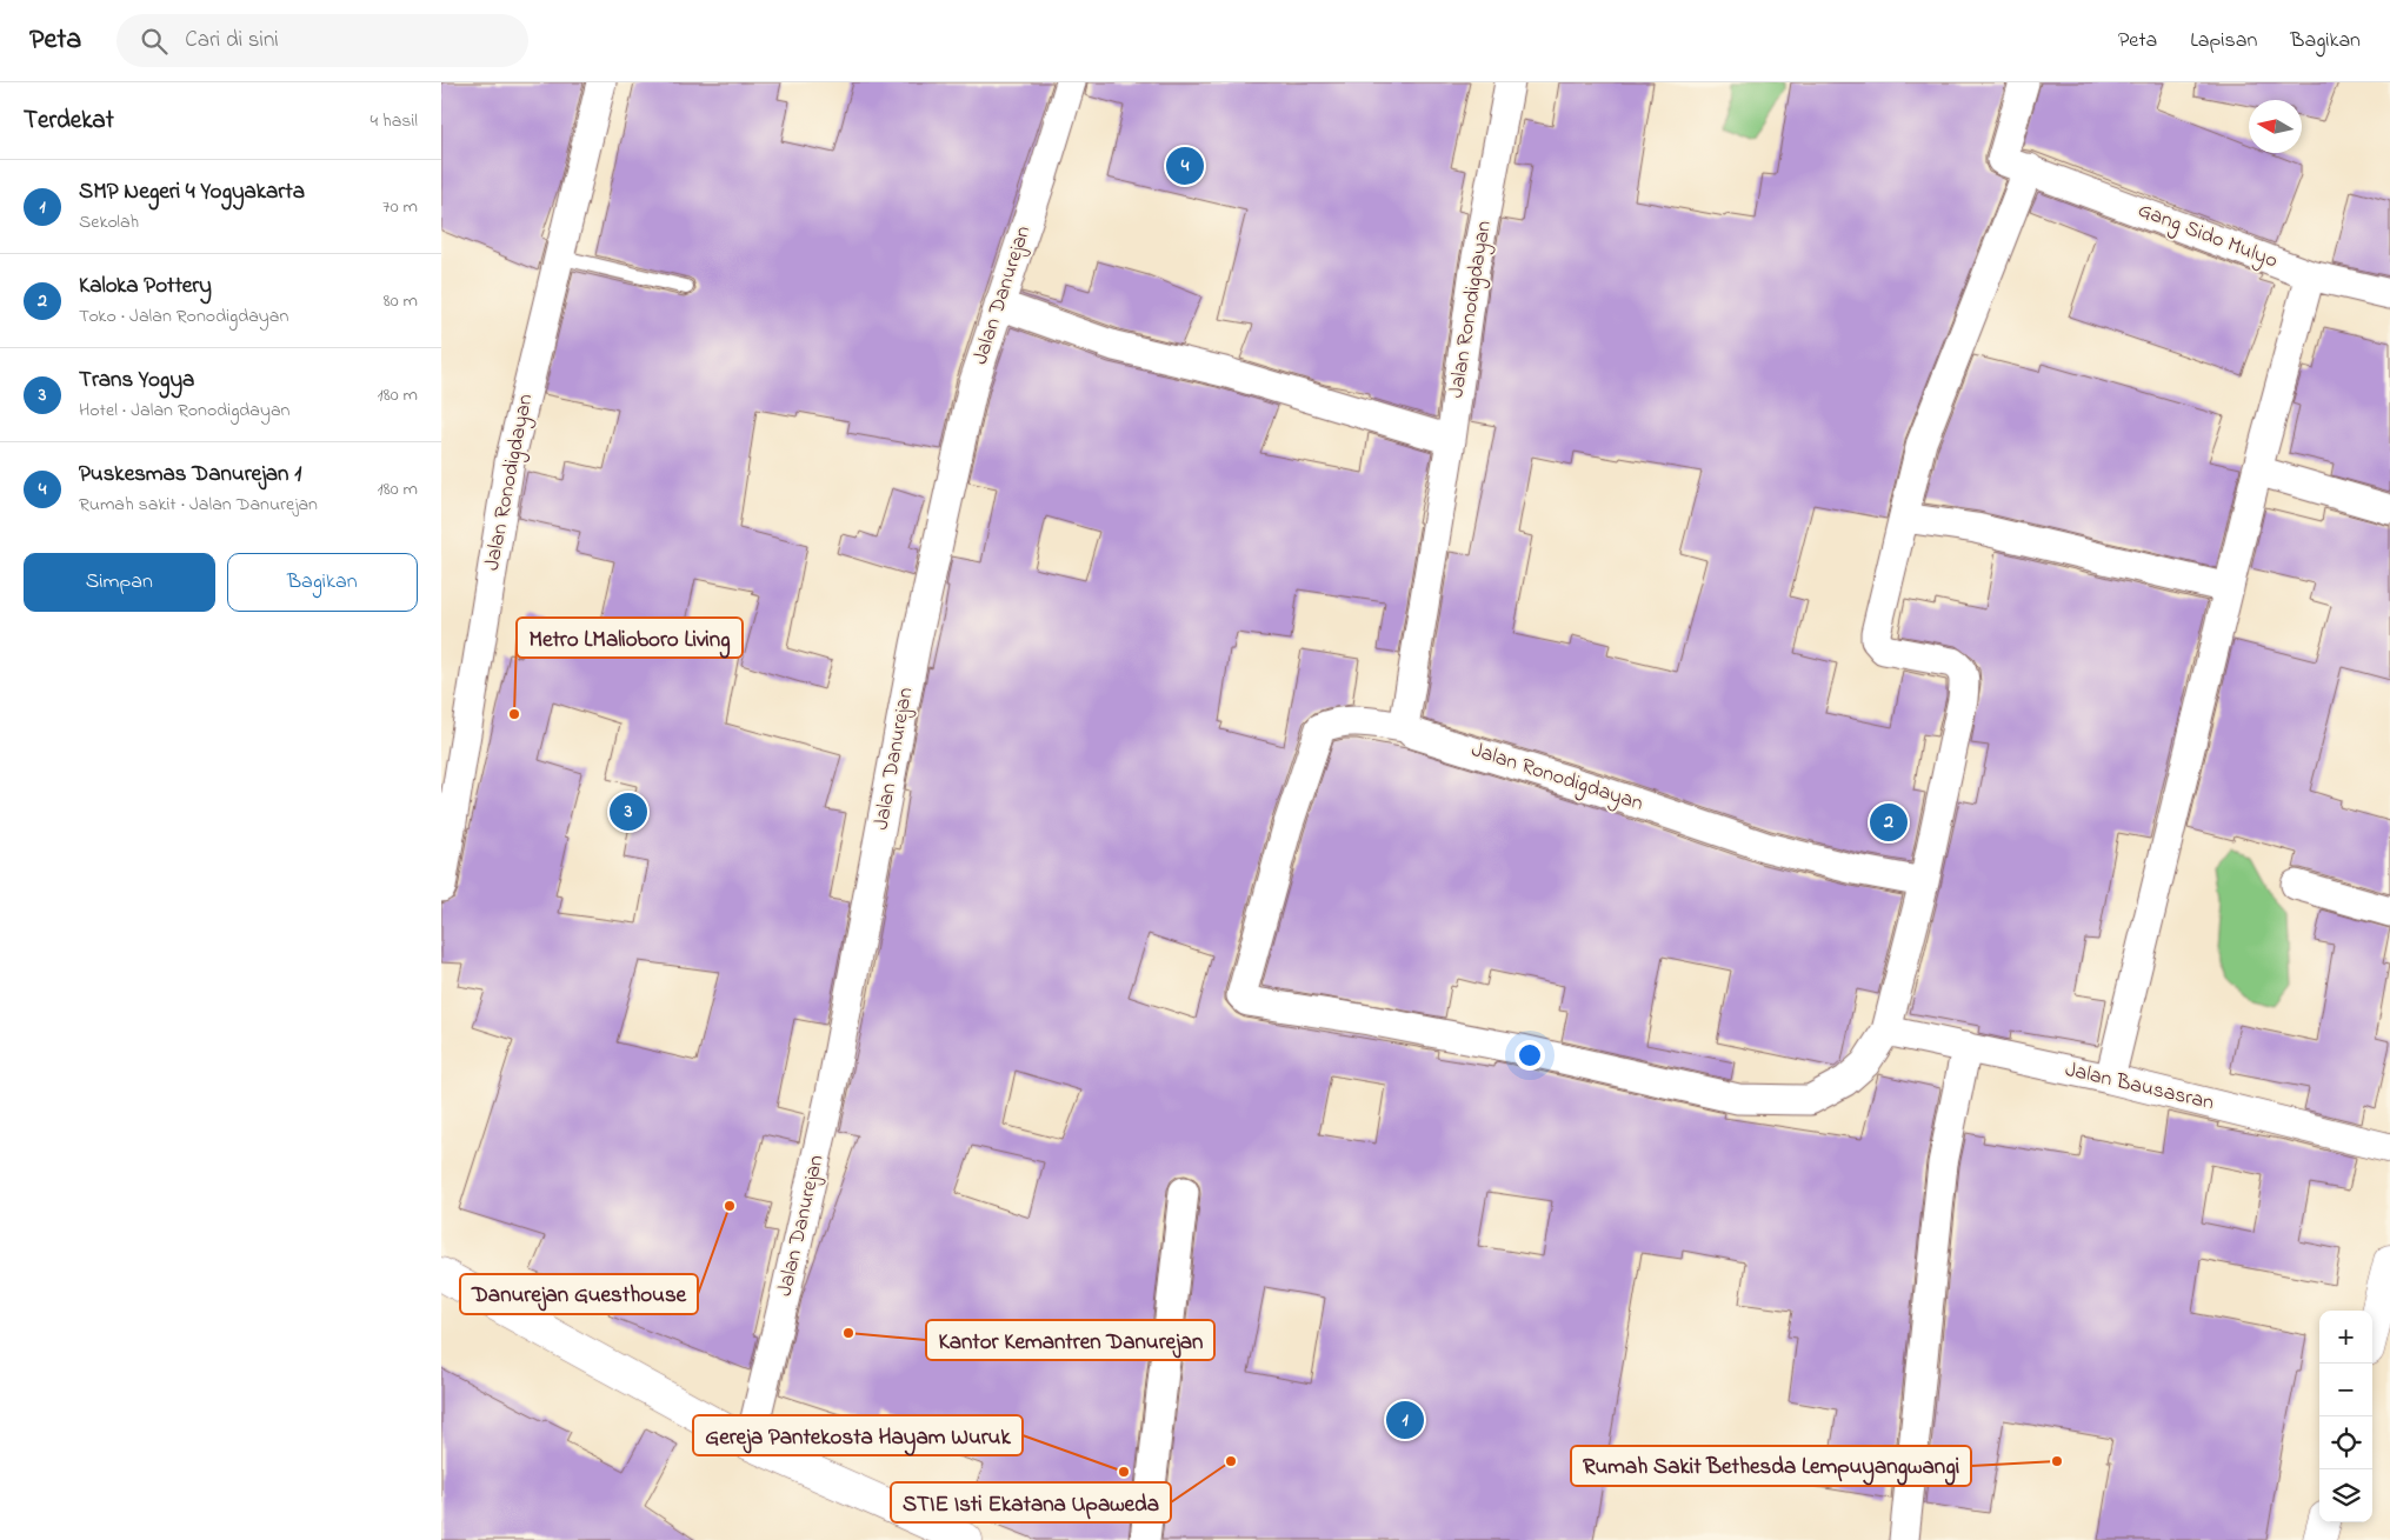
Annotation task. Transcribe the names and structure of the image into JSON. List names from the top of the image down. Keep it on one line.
{"streets":{"street":["Gang Sido Mulyo","Jalan Danurejan","Jalan Ronodigdayan","Jalan Bausasran"]},"places":["Metro LMalioboro Living","Danurejan Guesthouse","Kantor Kemantren Danurejan","STIE Isti Ekatana Upaweda","Rumah Sakit Bethesda Lempuyangwangi","Gereja Pantekosta Hayam Wuruk"],"north":"left","page":{"header":"Peta","search":"Cari di sini","nav":["Peta","Lapisan","Bagikan"],"heading":["Terdekat","4 hasil"],"pins":["4","3","2","1"],"list":[{"mark":"1","name":"SMP Negeri 4 Yogyakarta","note":"Sekolah","value":"70 m"},{"mark":"2","name":"Kaloka Pottery","note":"Toko · Jalan Ronodigdayan","value":"80 m"},{"mark":"3","name":"Trans Yogya","note":"Hotel · Jalan Ronodigdayan","value":"180 m"},{"mark":"4","name":"Puskesmas Danurejan 1","note":"Rumah sakit · Jalan Danurejan","value":"180 m"}],"buttons":["Simpan","Bagikan"],"map_buttons":["+","−"]}}
